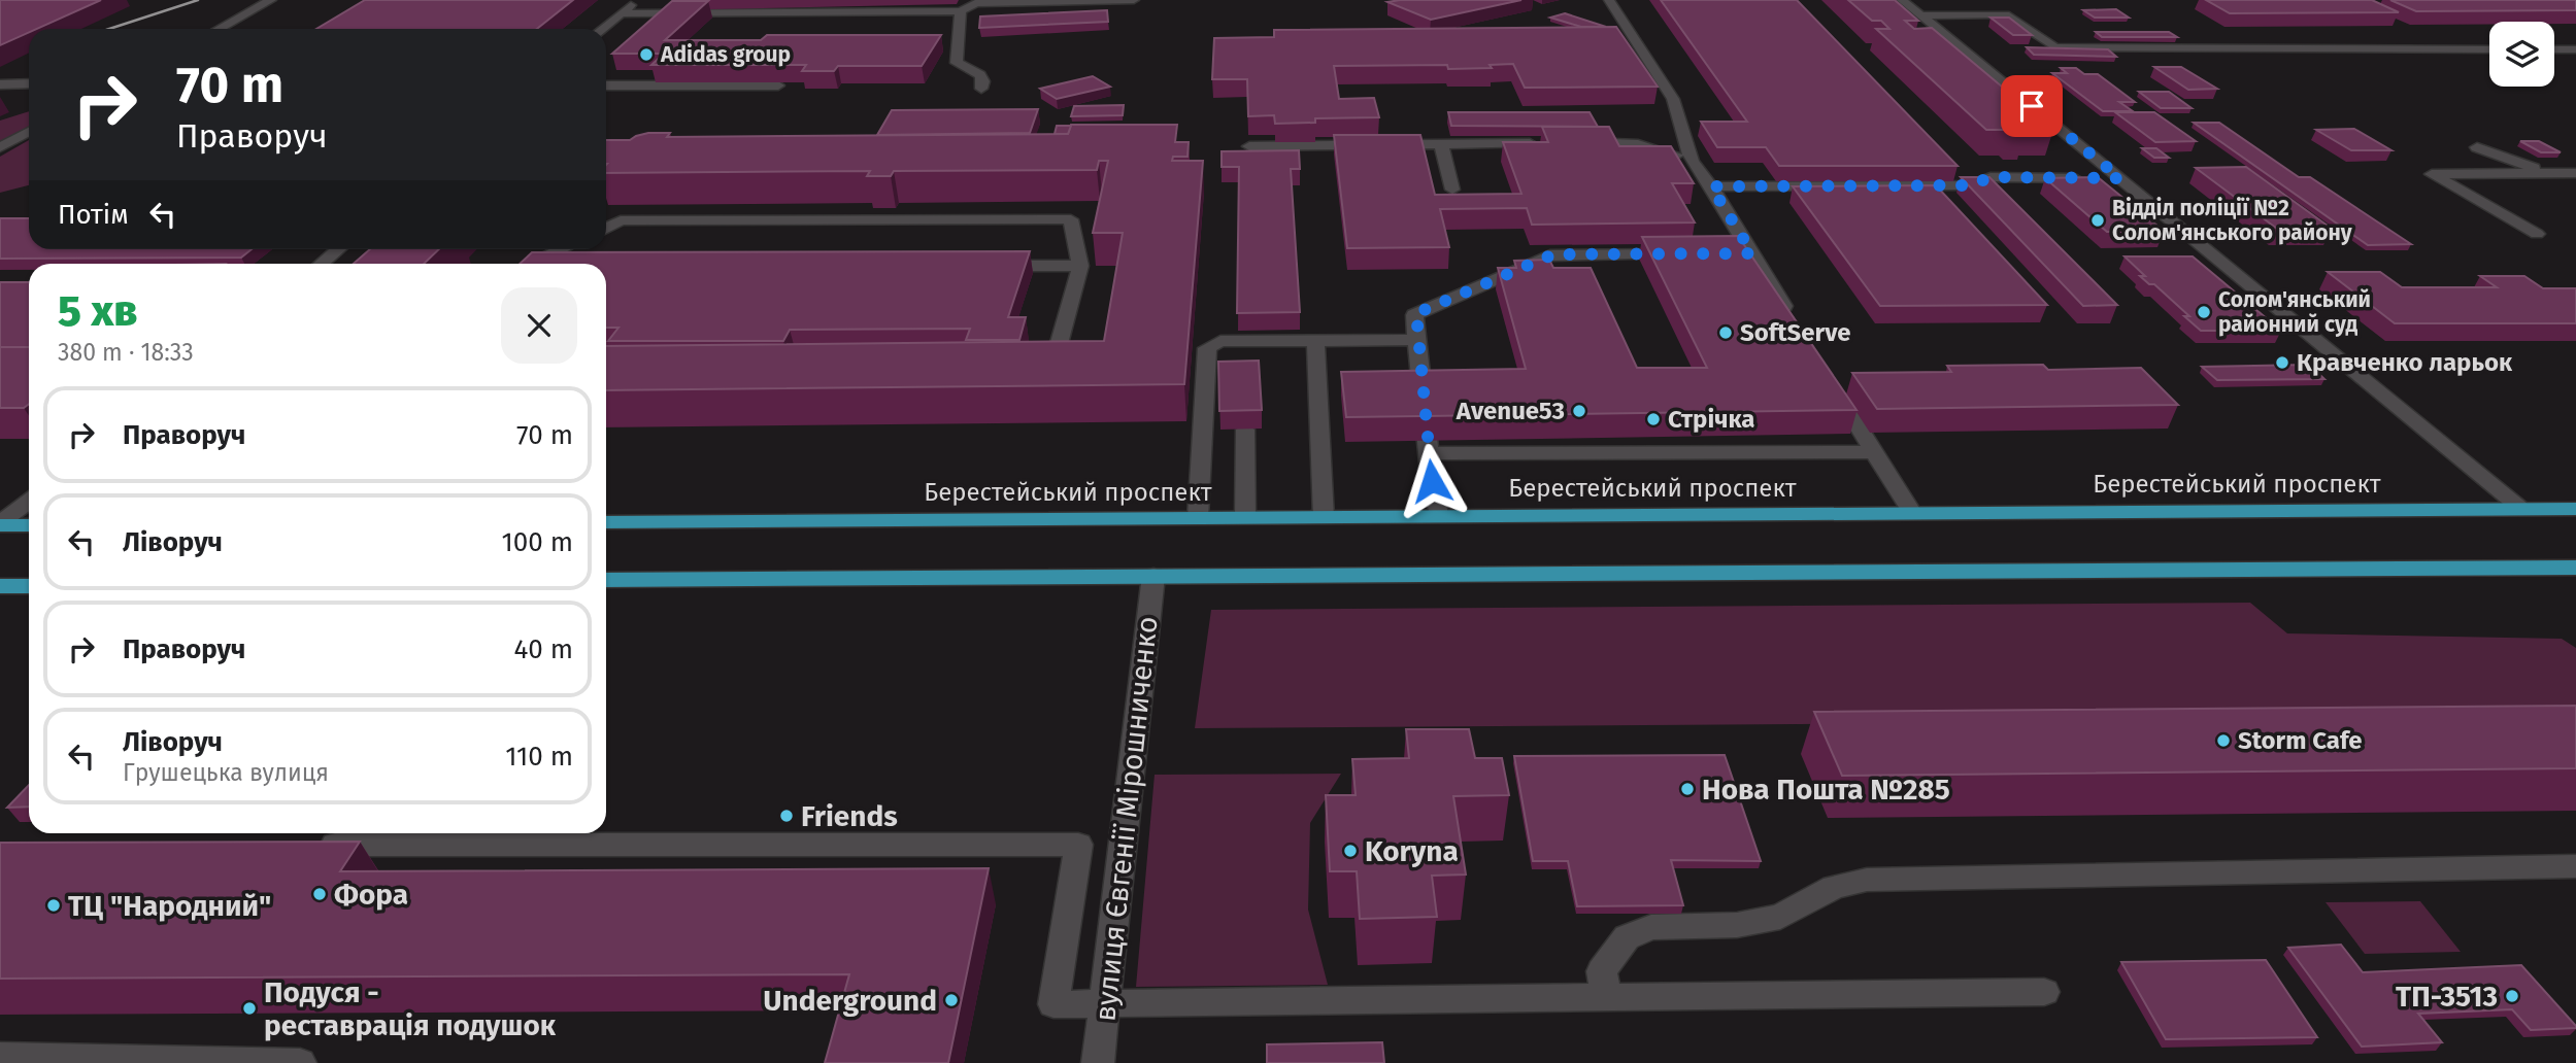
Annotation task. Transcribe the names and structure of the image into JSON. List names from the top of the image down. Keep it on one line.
{"streets":{"main road":["Берестейський проспект"],"street":["вулиця Євгенії Мірошниченко"]},"places":["Adidas group","Відділ поліції №2 Солом'янського району","Солом'янський районний суд","SoftServe","Кравченко ларьок","Avenue53","Стрічка","Storm Cafe","Нова Пошта №285","Friends","Koryna","Фора","ТЦ \"Народний\"","ТП-3513","Underground","Подуся - реставрація подушок"],"page":{"turn":["70 m","Праворуч"],"then":"Потім","heading":["5 хв","380 m · 18:33"],"list":[{"name":"Праворуч","value":"70 m"},{"name":"Ліворуч","value":"100 m"},{"name":"Праворуч","value":"40 m"},{"name":"Ліворуч","note":"Грушецька вулиця","value":"110 m"}]}}
